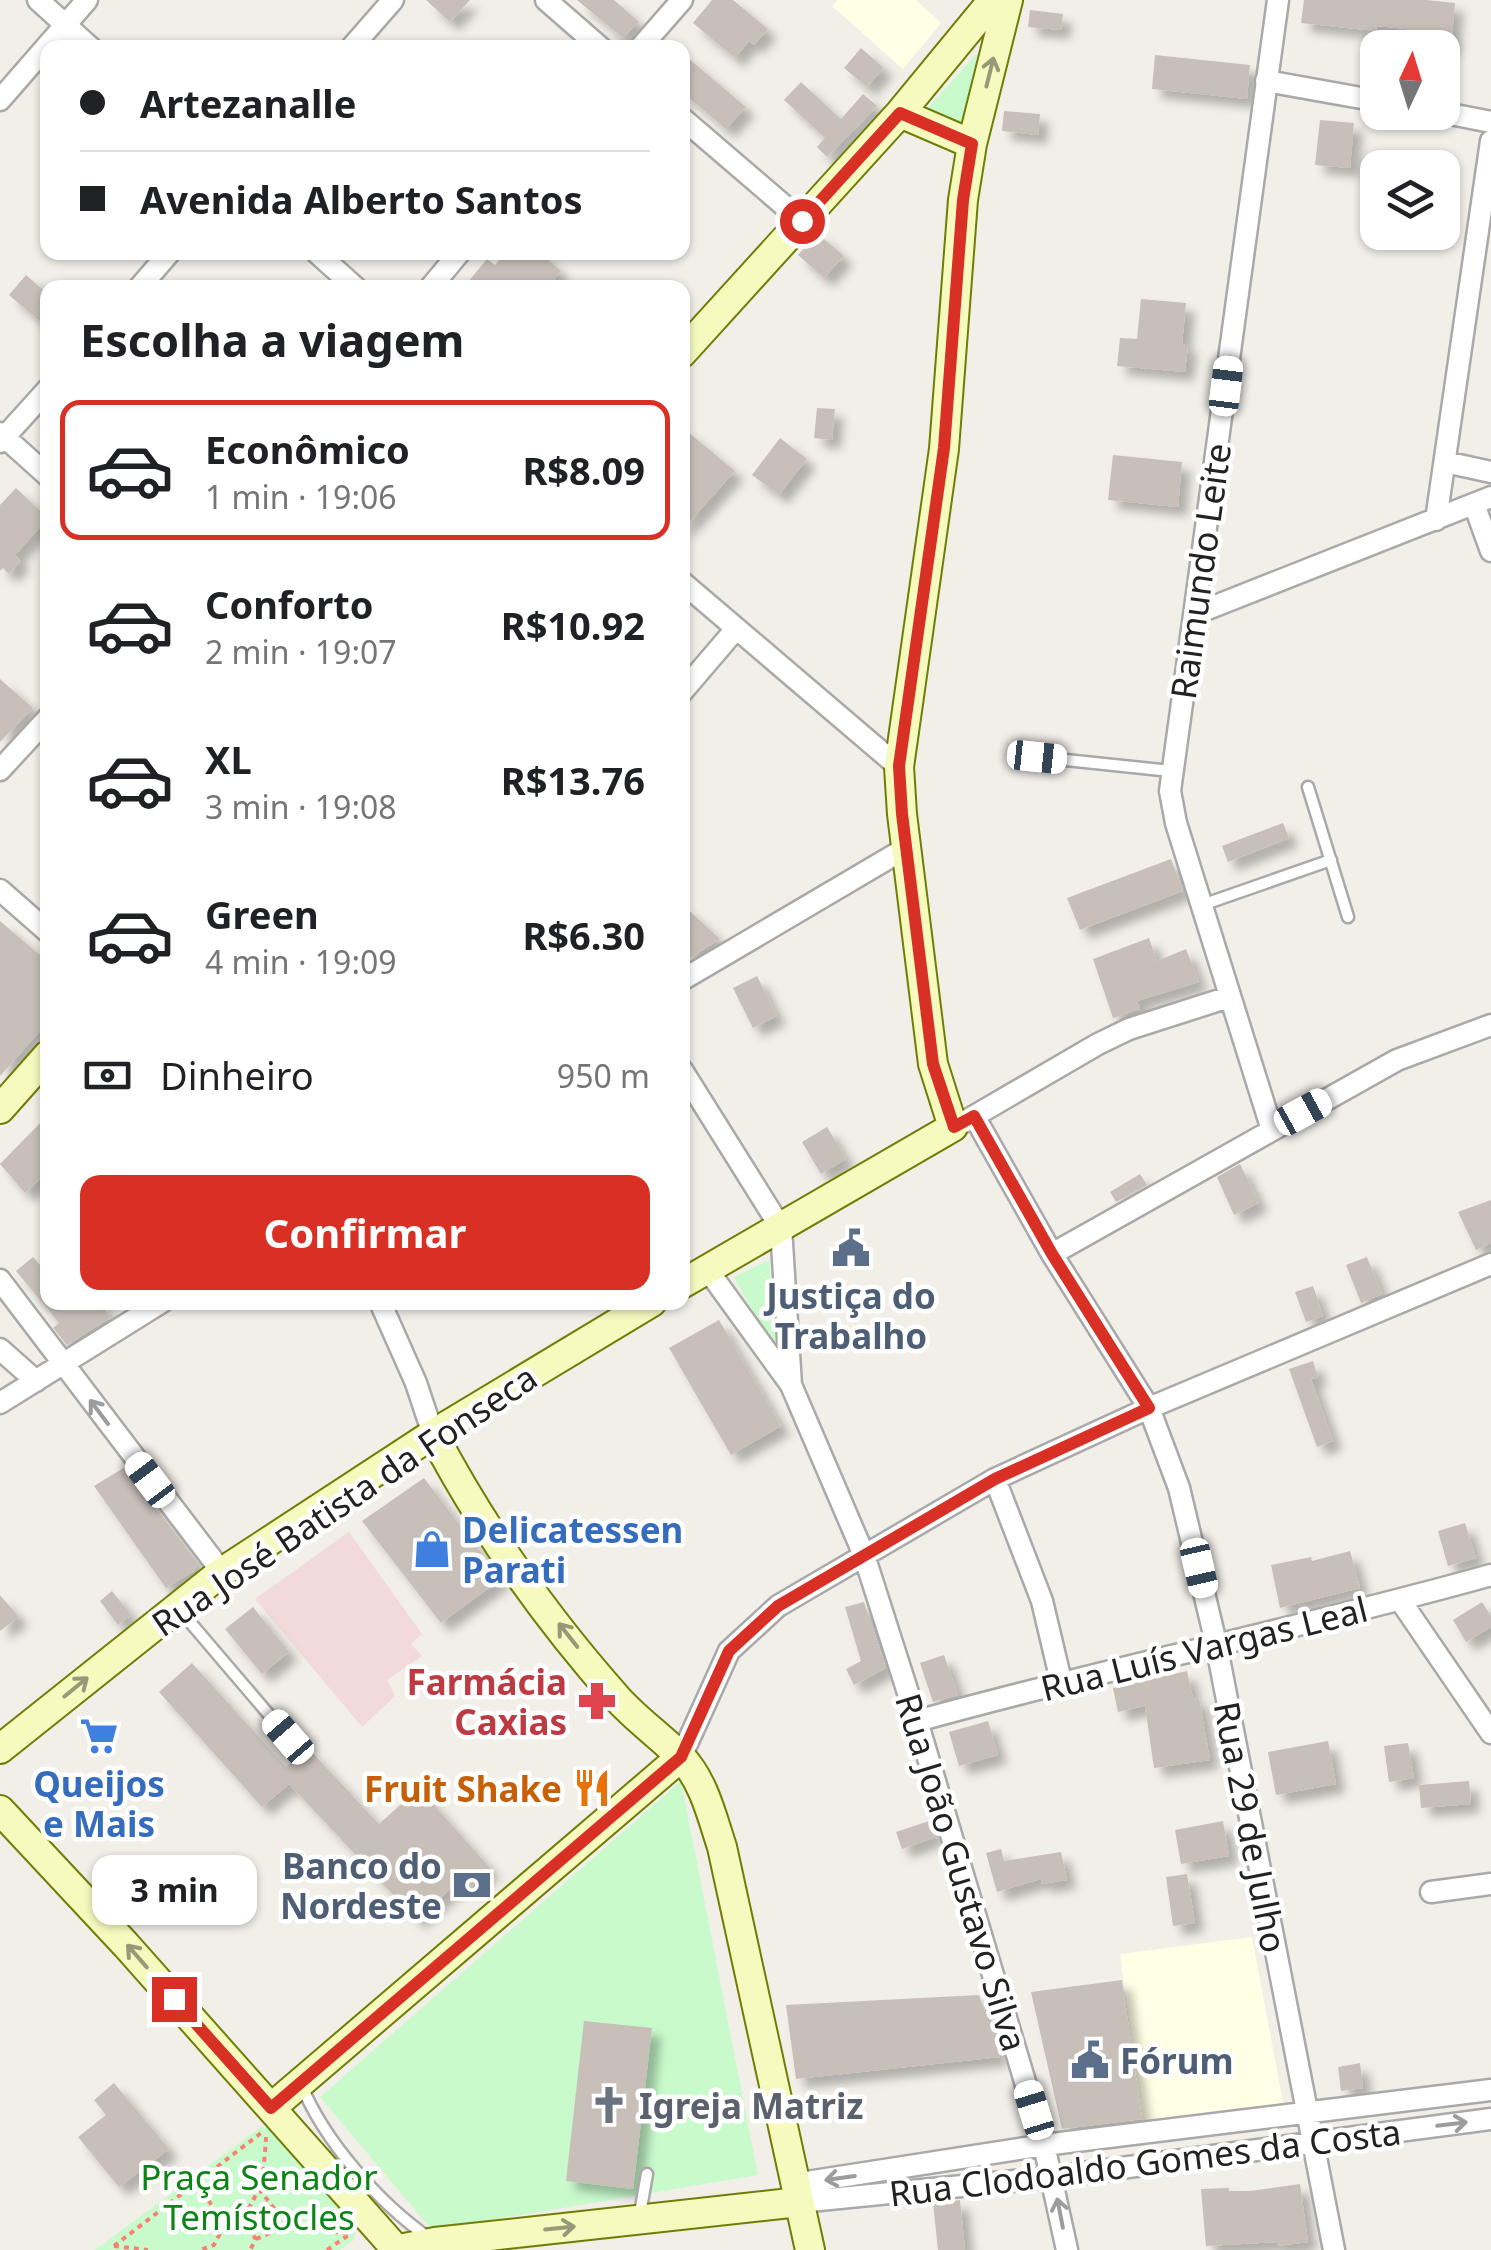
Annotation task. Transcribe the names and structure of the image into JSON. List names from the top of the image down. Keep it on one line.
{"streets":{"street":["Raimundo Leite","Rua José Batista da Fonseca","Rua Luís Vargas Leal","Rua 29 de Julho","Rua João Gustavo Silva","Rua Clodoaldo Gomes da Costa"]},"crossings":[["Rua Luís Vargas Leal","Rua 29 de Julho"],["Rua Luís Vargas Leal","Rua João Gustavo Silva"],["Rua 29 de Julho","Rua Clodoaldo Gomes da Costa"],["Rua João Gustavo Silva","Rua Clodoaldo Gomes da Costa"]],"parks":["Praça Senador Temístocles"],"places":{"public building":["Justiça do Trabalho","Fórum"],"shop":["Delicatessen Parati"],"pharmacy":["Farmácia Caxias"],"supermarket":["Queijos e Mais"],"restaurant":["Fruit Shake"],"bank":["Banco do Nordeste"],"church":["Igreja Matriz"]},"north":"top","page":{"banner":["Artezanalle","Avenida Alberto Santos"],"heading":"Escolha a viagem","list":[{"name":"Econômico","note":"1 min · 19:06","value":"R$8.09"},{"name":"Conforto","note":"2 min · 19:07","value":"R$10.92"},{"name":"XL","note":"3 min · 19:08","value":"R$13.76"},{"name":"Green","note":"4 min · 19:09","value":"R$6.30"}],"pay":["Dinheiro","950 m"],"buttons":"Confirmar","bubble":"3 min"}}
